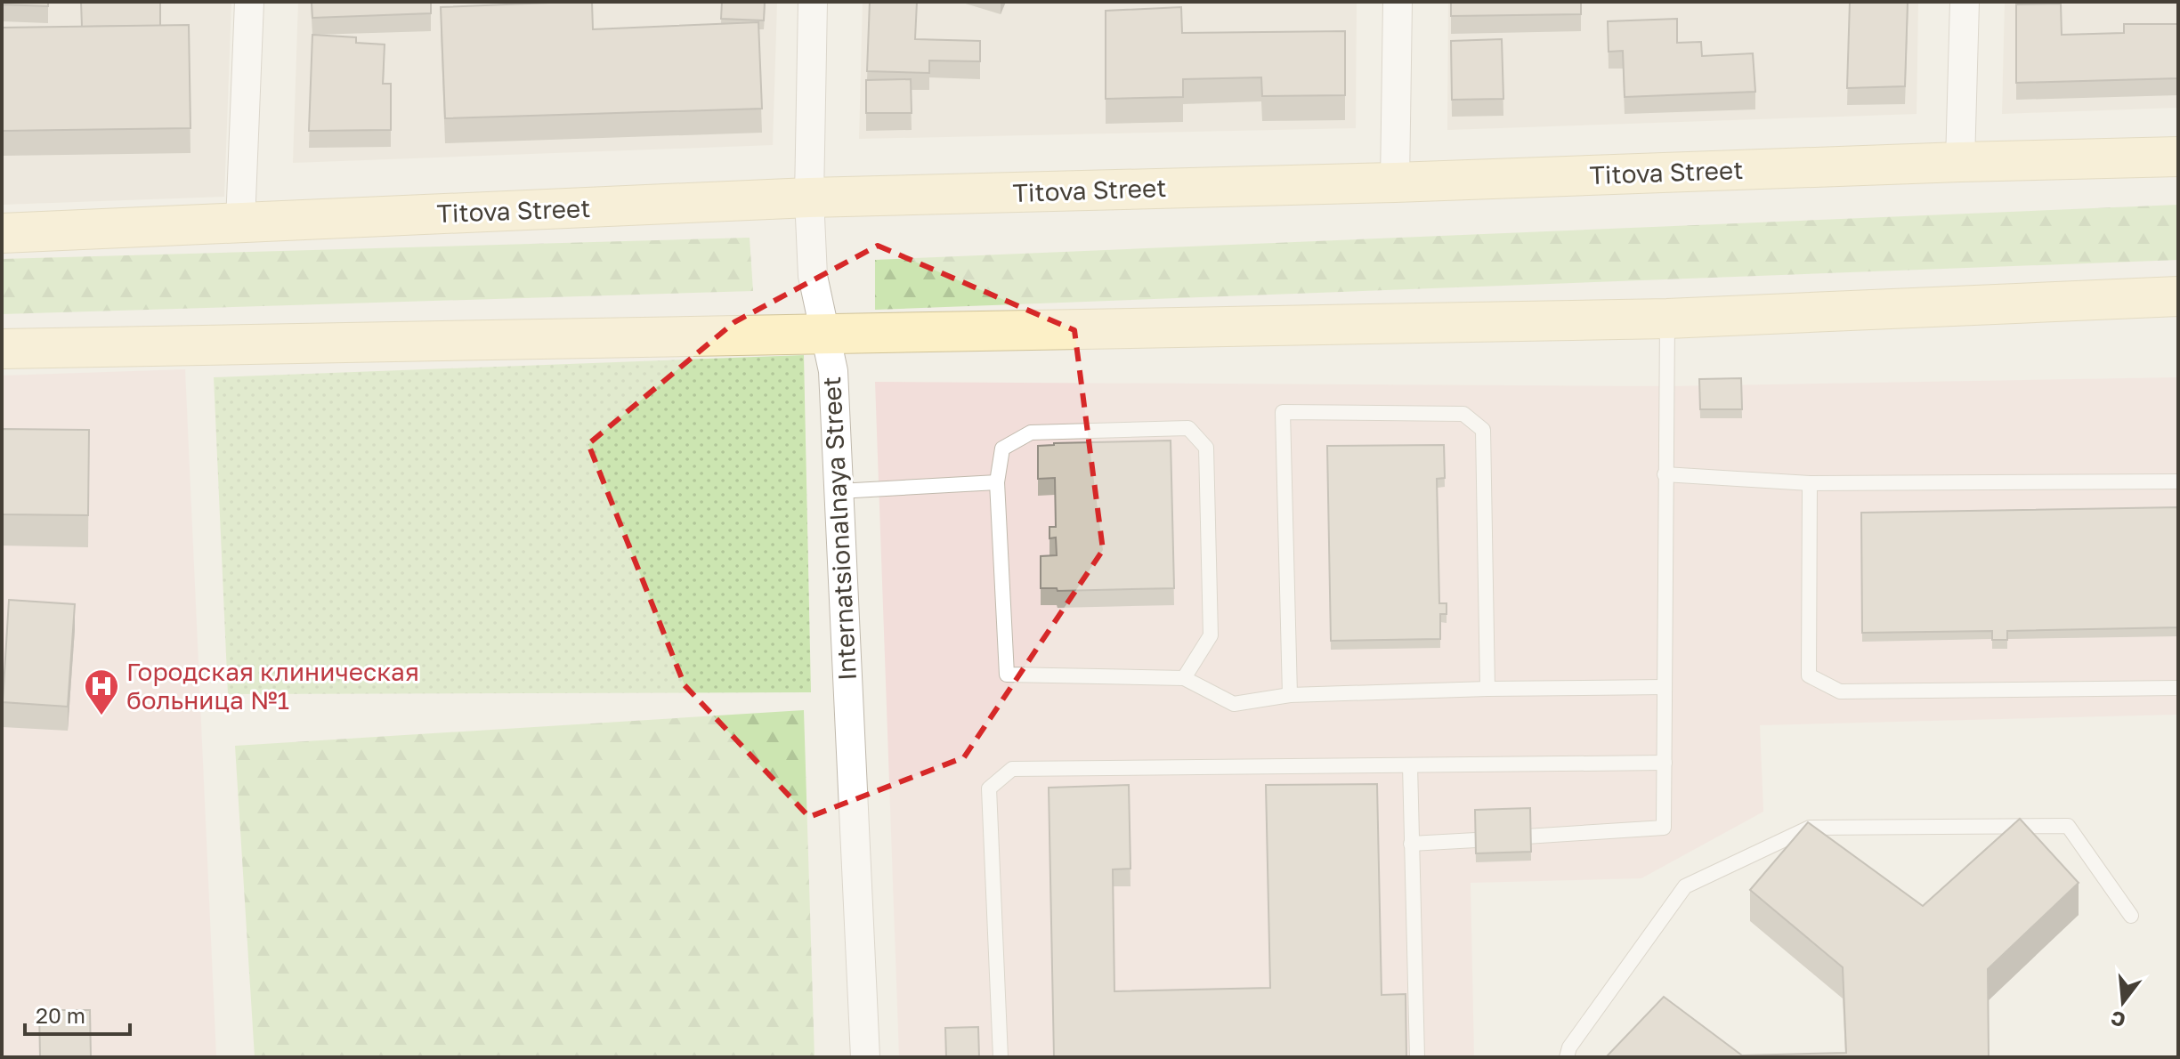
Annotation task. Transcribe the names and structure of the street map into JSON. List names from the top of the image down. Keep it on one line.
{"streets":{"street":["Titova Street","Internatsionalnaya Street"]},"crossings":[["Titova Street","Internatsionalnaya Street"]],"places":{"hospital":["Городская клиническая больница №1"]},"scale_bar":"20 m","north":"bottom"}
